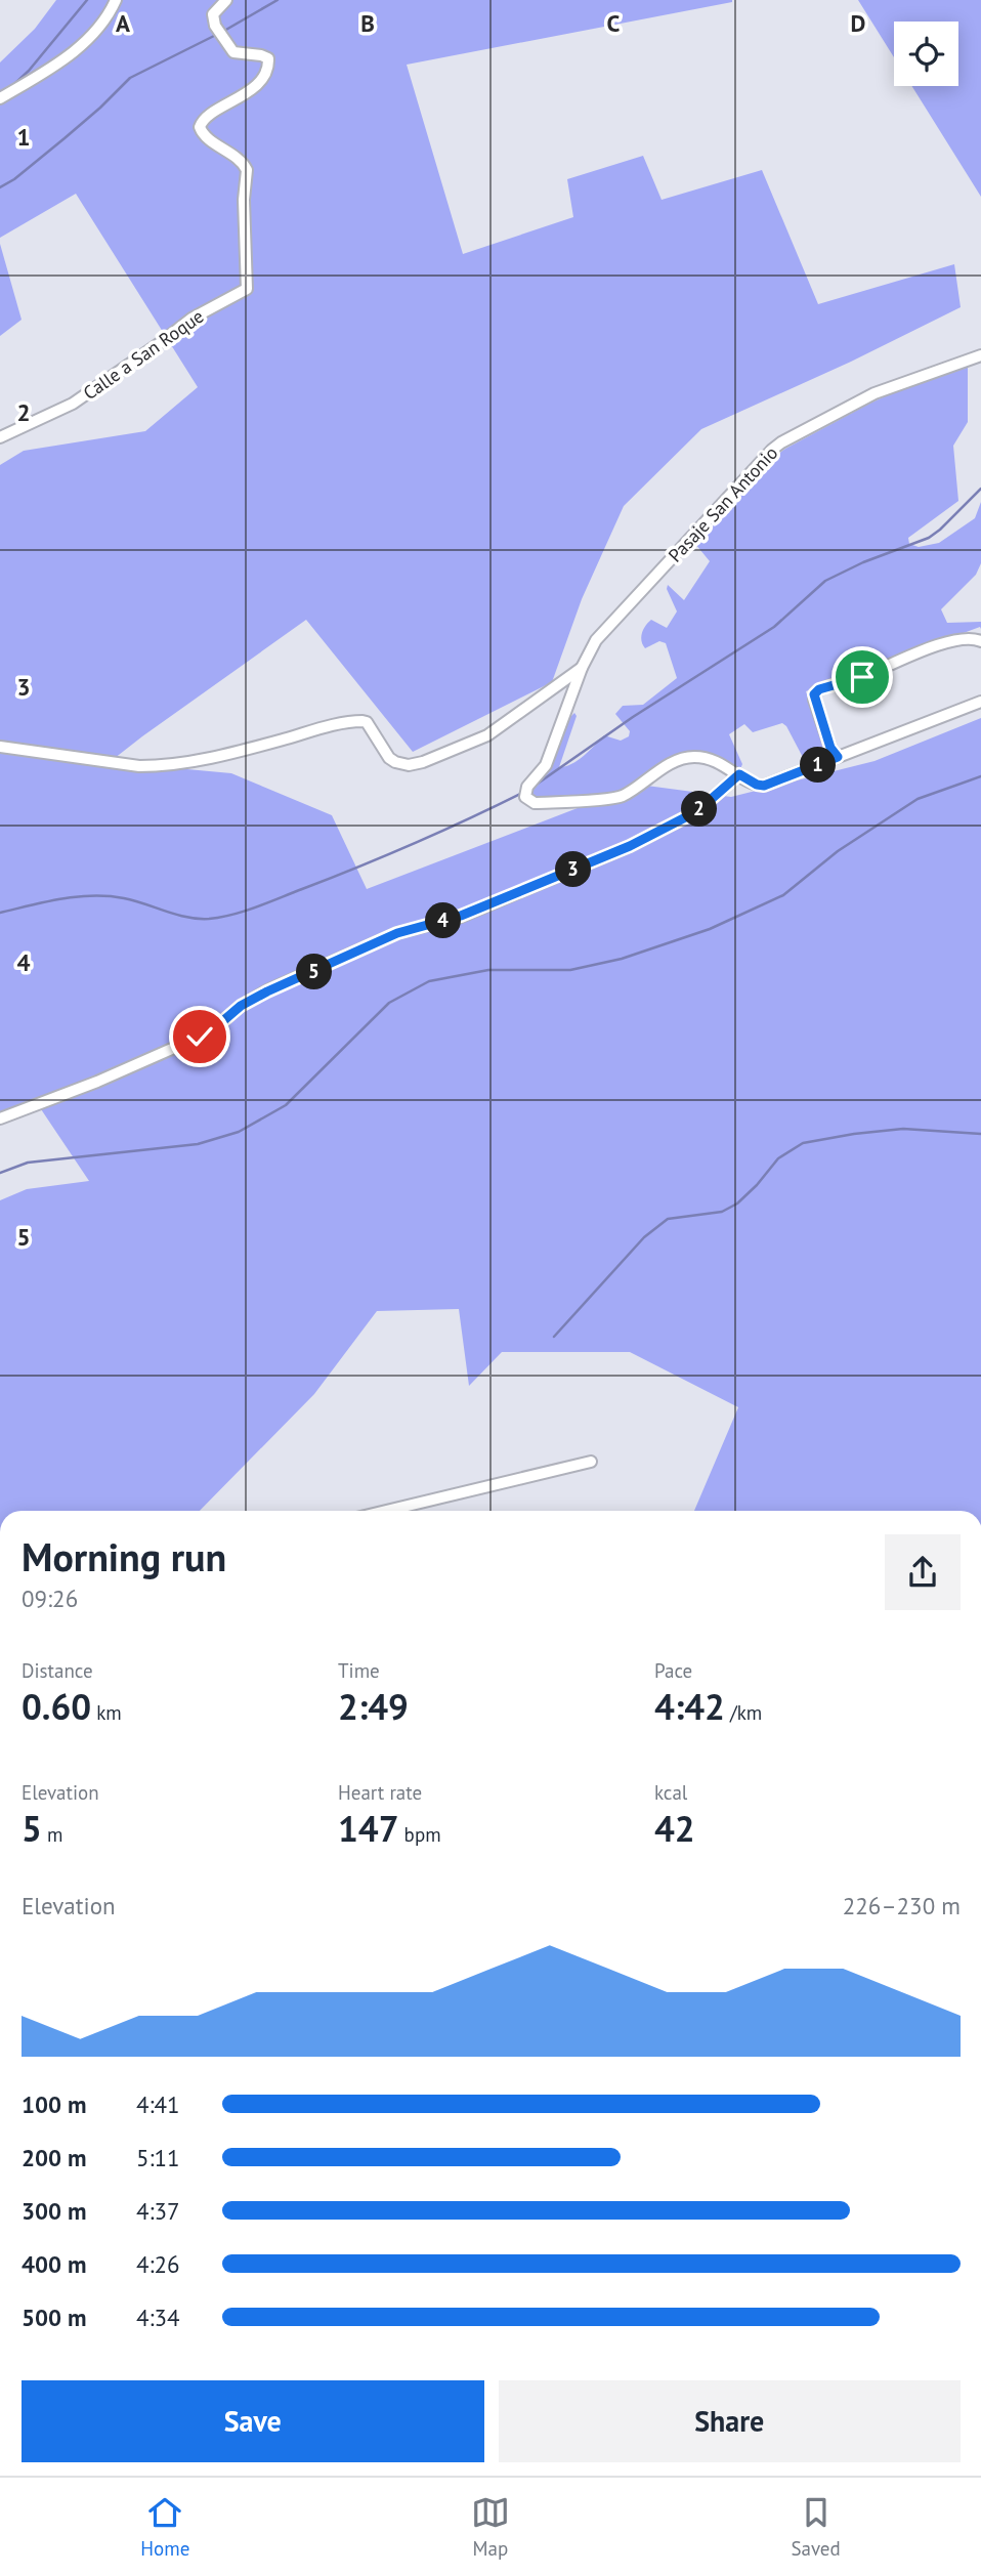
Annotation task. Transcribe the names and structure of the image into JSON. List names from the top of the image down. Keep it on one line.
{"streets":{"street":["Calle a San Roque","Pasaje San Antonio"]},"page":{"pins":["1","2","3","4","5"],"heading":["Morning run","09:26"],"stats":[["Distance","0.60 km"],["Time","2:49"],["Pace","4:42 /km"],["Elevation","5 m"],["Heart rate","147 bpm"],["kcal","42"]],"chart":["Elevation","226–230 m"],"list":[{"name":"100 m","note":"4:41"},{"name":"200 m","note":"5:11"},{"name":"300 m","note":"4:37"},{"name":"400 m","note":"4:26"},{"name":"500 m","note":"4:34"}],"buttons":["Save","Share"],"tabs":["Home","Map","Saved"]},"grid":{"columns":["A","B","C","D"],"rows":["1","2","3","4","5"]}}
